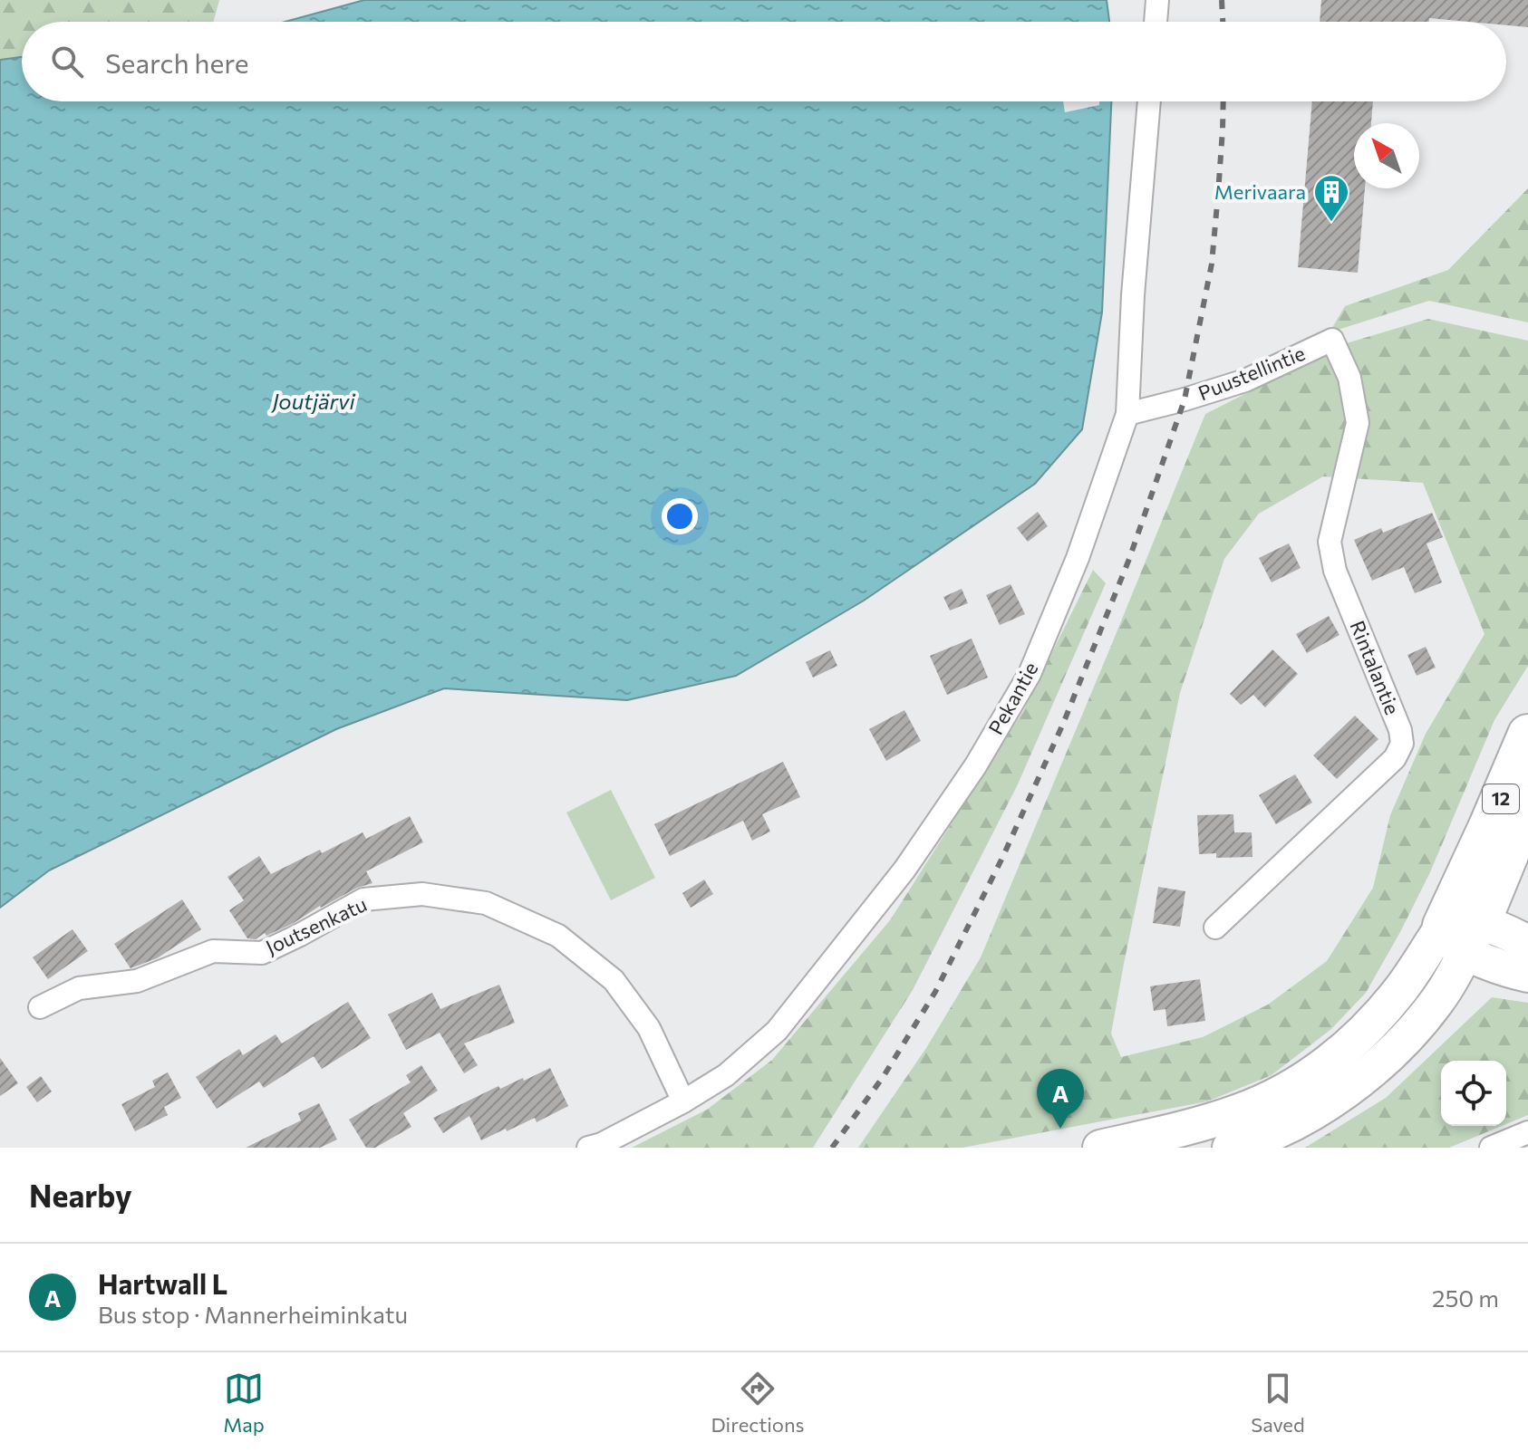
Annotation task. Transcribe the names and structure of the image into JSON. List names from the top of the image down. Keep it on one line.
{"streets":{"highway":["12"],"street":["Puustellintie","Rintalantie","Pekantie","Joutsenkatu"]},"crossings":[["Puustellintie","Rintalantie"],["Puustellintie","Pekantie"],["Pekantie","Joutsenkatu"]],"water":["Joutjärvi"],"places":{"building":["Merivaara"]},"north":"top left","page":{"search":"Search here","pins":"A","heading":"Nearby","list":[{"mark":"A","name":"Hartwall L","note":"Bus stop · Mannerheiminkatu","value":"250 m"}],"nav":["Map","Directions","Saved"]}}
